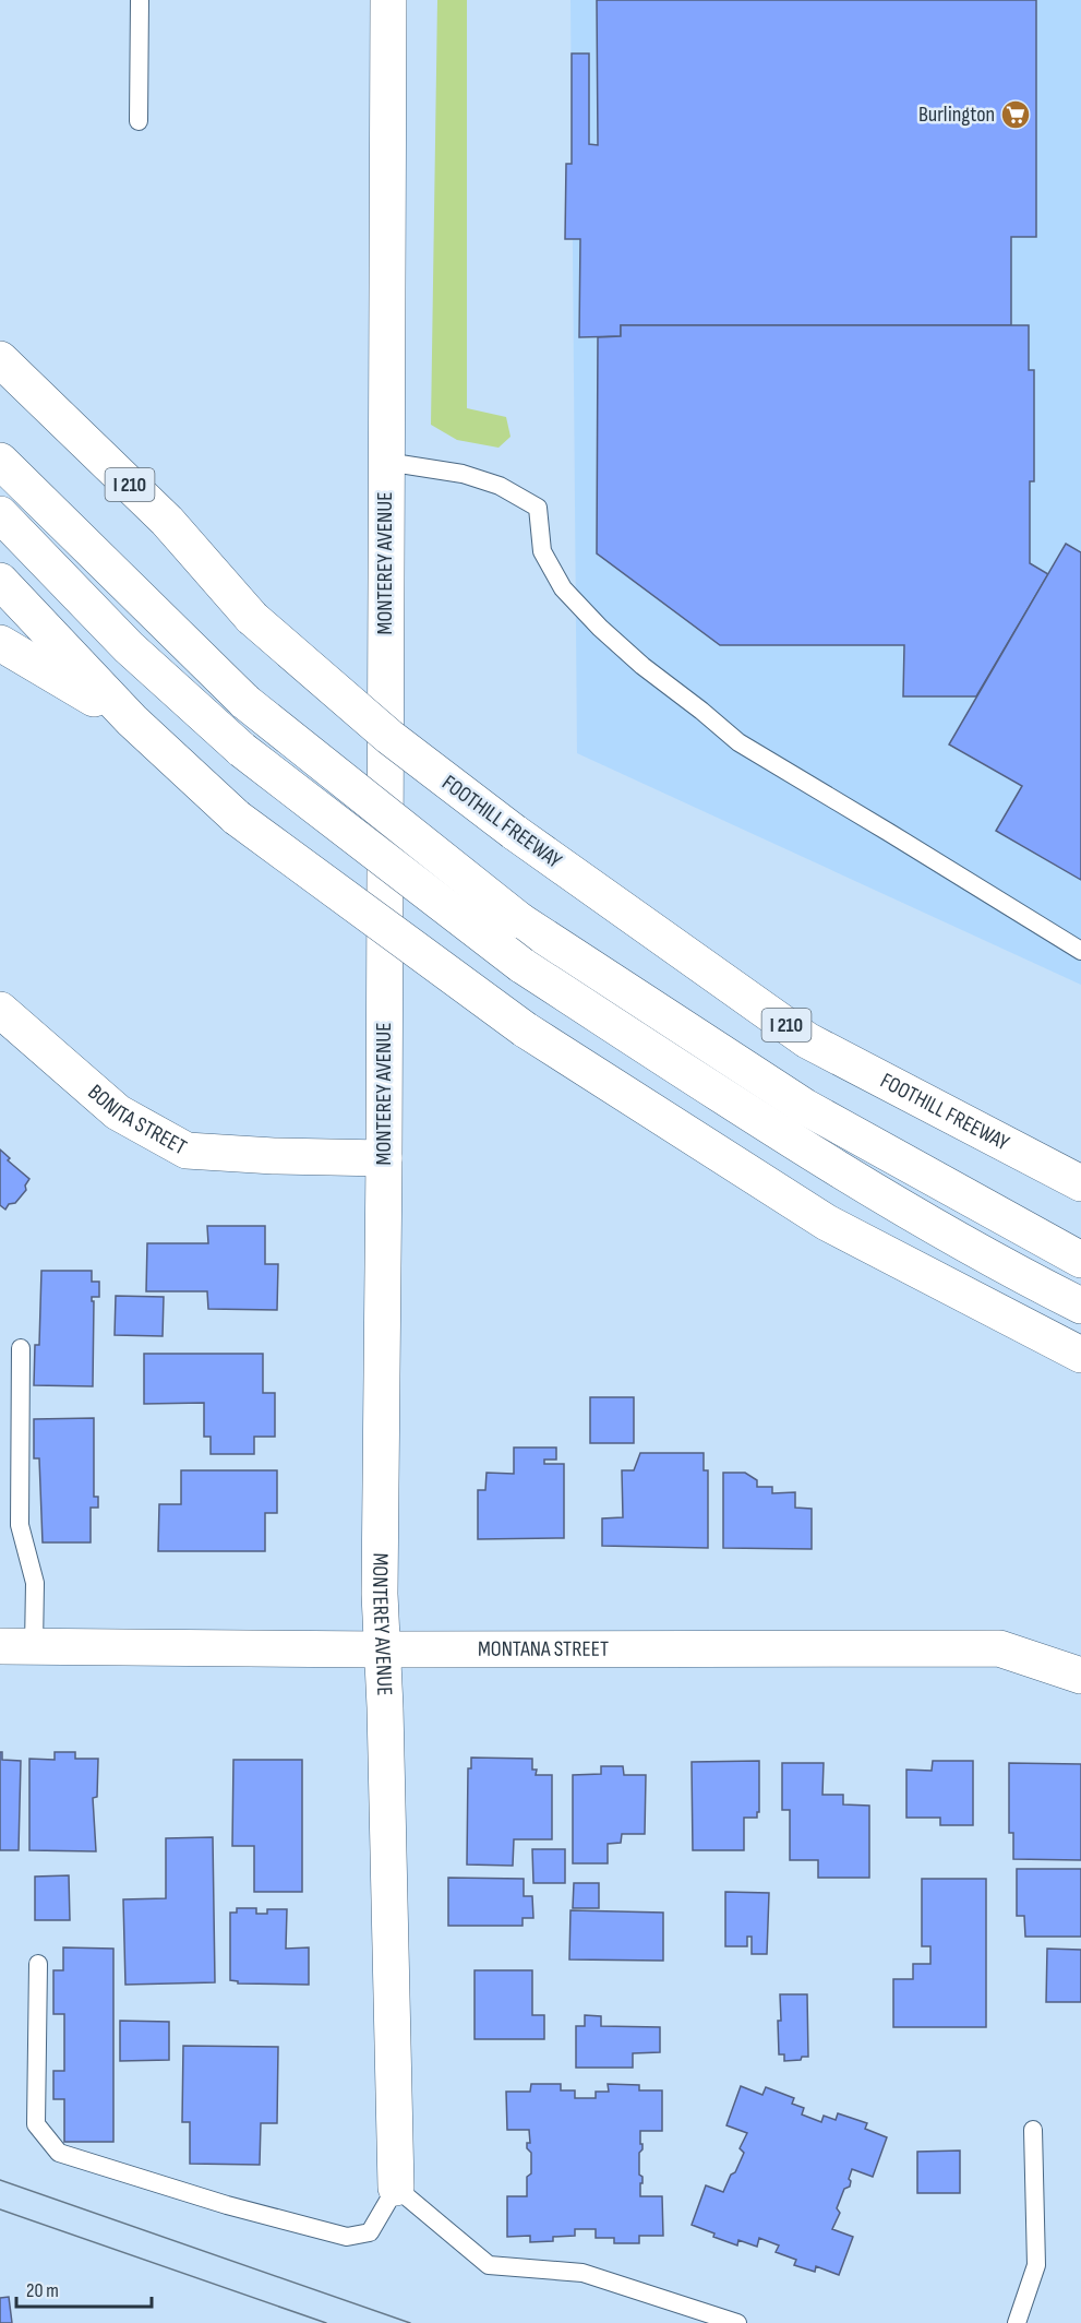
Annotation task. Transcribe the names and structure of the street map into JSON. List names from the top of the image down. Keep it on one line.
{"streets":{"main road":["I 210","MONTEREY AVENUE","FOOTHILL FREEWAY","BONITA STREET","MONTANA STREET"]},"crossings":[["MONTEREY AVENUE","BONITA STREET"],["MONTEREY AVENUE","MONTANA STREET"]],"places":{"supermarket":["Burlington"]},"scale_bar":"20 m"}
